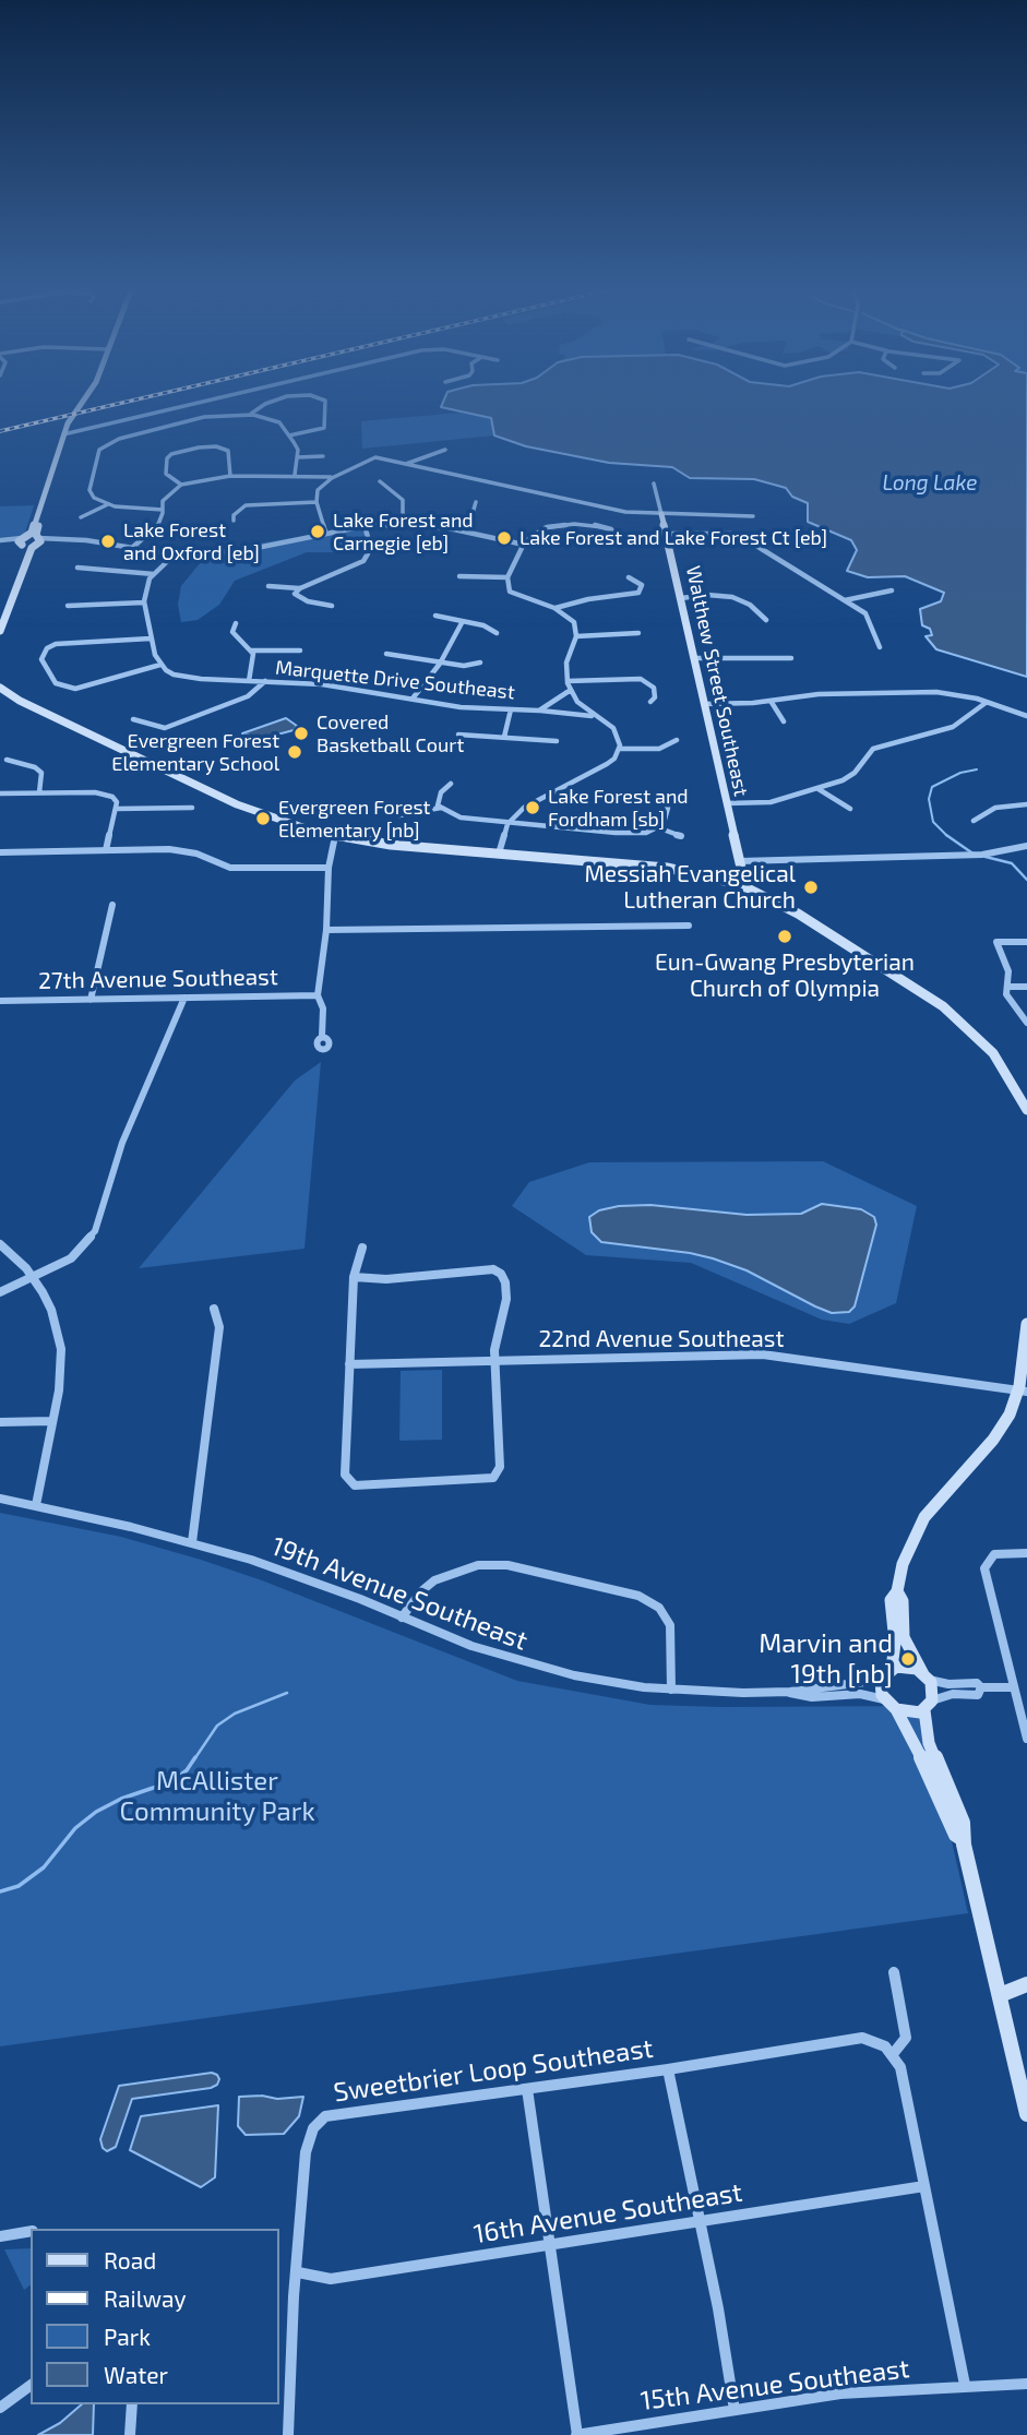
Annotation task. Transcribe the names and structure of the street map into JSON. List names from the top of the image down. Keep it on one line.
{"streets":{"street":["Marquette Drive Southeast","Walthew Street Southeast","27th Avenue Southeast","22nd Avenue Southeast","19th Avenue Southeast","Sweetbrier Loop Southeast","16th Avenue Southeast","15th Avenue Southeast"]},"crossings":[["Sweetbrier Loop Southeast","16th Avenue Southeast"]],"water":["Long Lake"],"parks":["McAllister Community Park"],"places":["Lake Forest and Carnegie [eb]","Lake Forest and Lake Forest Ct [eb]","Lake Forest and Oxford [eb]","Covered Basketball Court","Evergreen Forest Elementary School","Lake Forest and Fordham [sb]","Evergreen Forest Elementary [nb]","Messiah Evangelical Lutheran Church","Eun-Gwang Presbyterian Church of Olympia","Marvin and 19th [nb]"],"legend":["Road","Railway","Park","Water"]}
